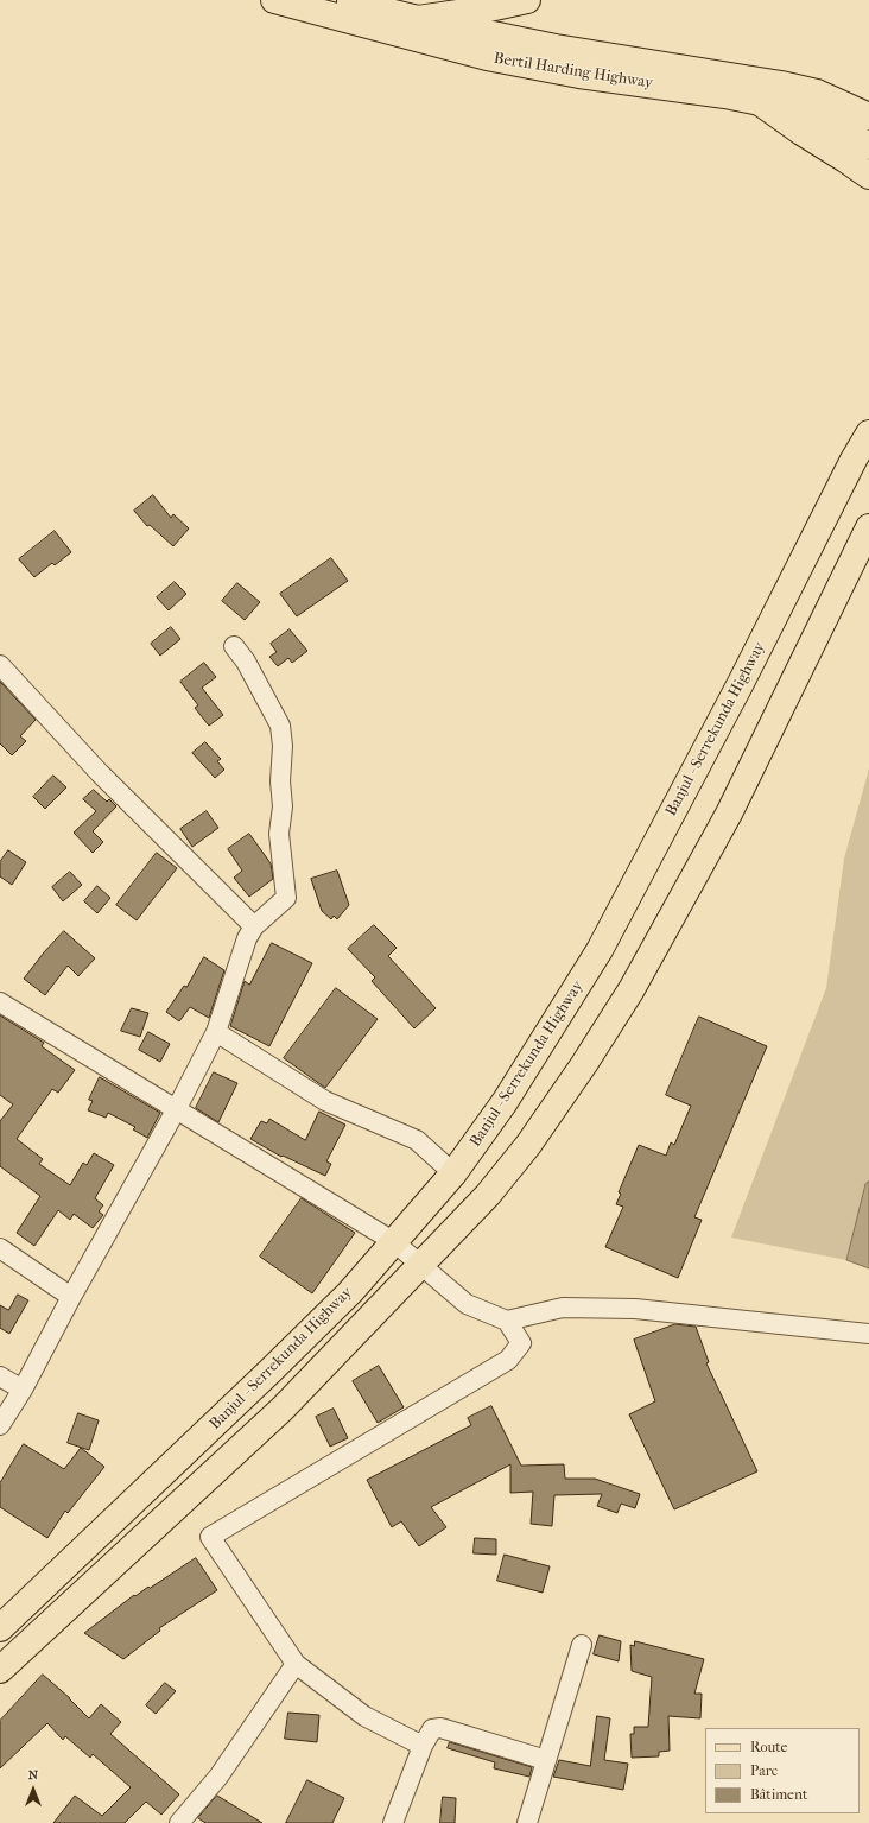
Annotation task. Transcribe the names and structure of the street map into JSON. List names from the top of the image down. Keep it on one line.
{"streets":{"main road":["Bertil Harding Highway","Banjul - Serrekunda Highway"]},"legend":["Route","Parc","Bâtiment"],"north":"top"}
